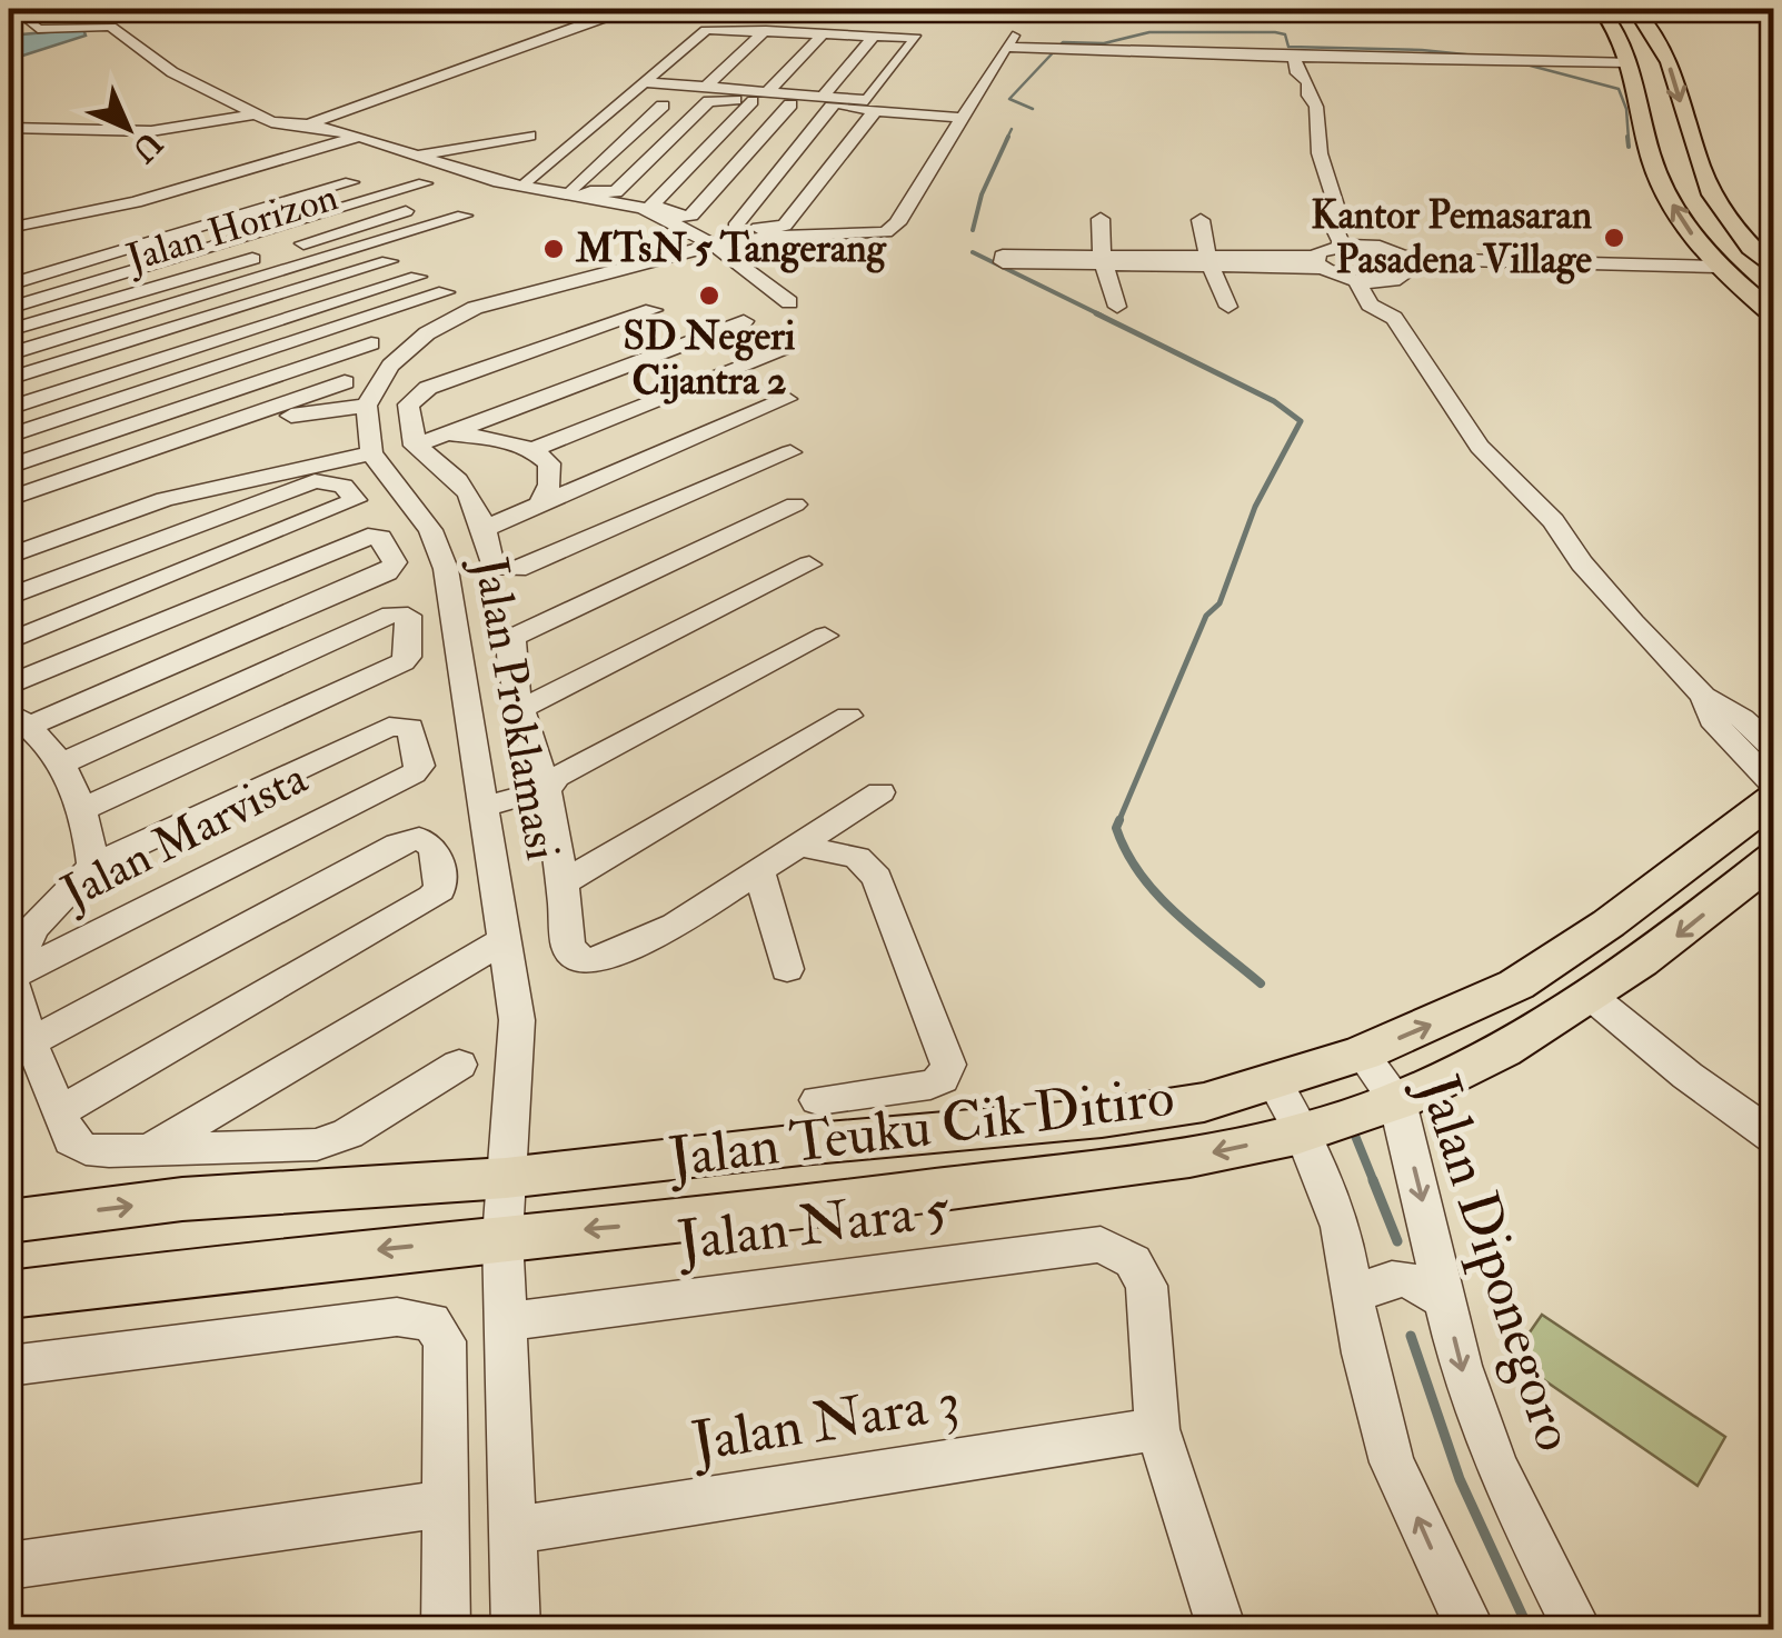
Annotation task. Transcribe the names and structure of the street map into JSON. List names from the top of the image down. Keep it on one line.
{"streets":{"main road":["Jalan Teuku Cik Ditiro"],"street":["Jalan Horizon","Jalan Proklamasi","Jalan Marvista","Jalan Nara 5","Jalan Diponegoro","Jalan Nara 3"]},"crossings":[["Jalan Proklamasi","Jalan Teuku Cik Ditiro"],["Jalan Proklamasi","Jalan Nara 5"],["Jalan Proklamasi","Jalan Nara 3"],["Jalan Teuku Cik Ditiro","Jalan Diponegoro"],["Jalan Nara 5","Jalan Nara 3"]],"places":["Kantor Pemasaran Pasadena Village","MTsN 5 Tangerang","SD Negeri Cijantra 2"],"north":"bottom right"}
